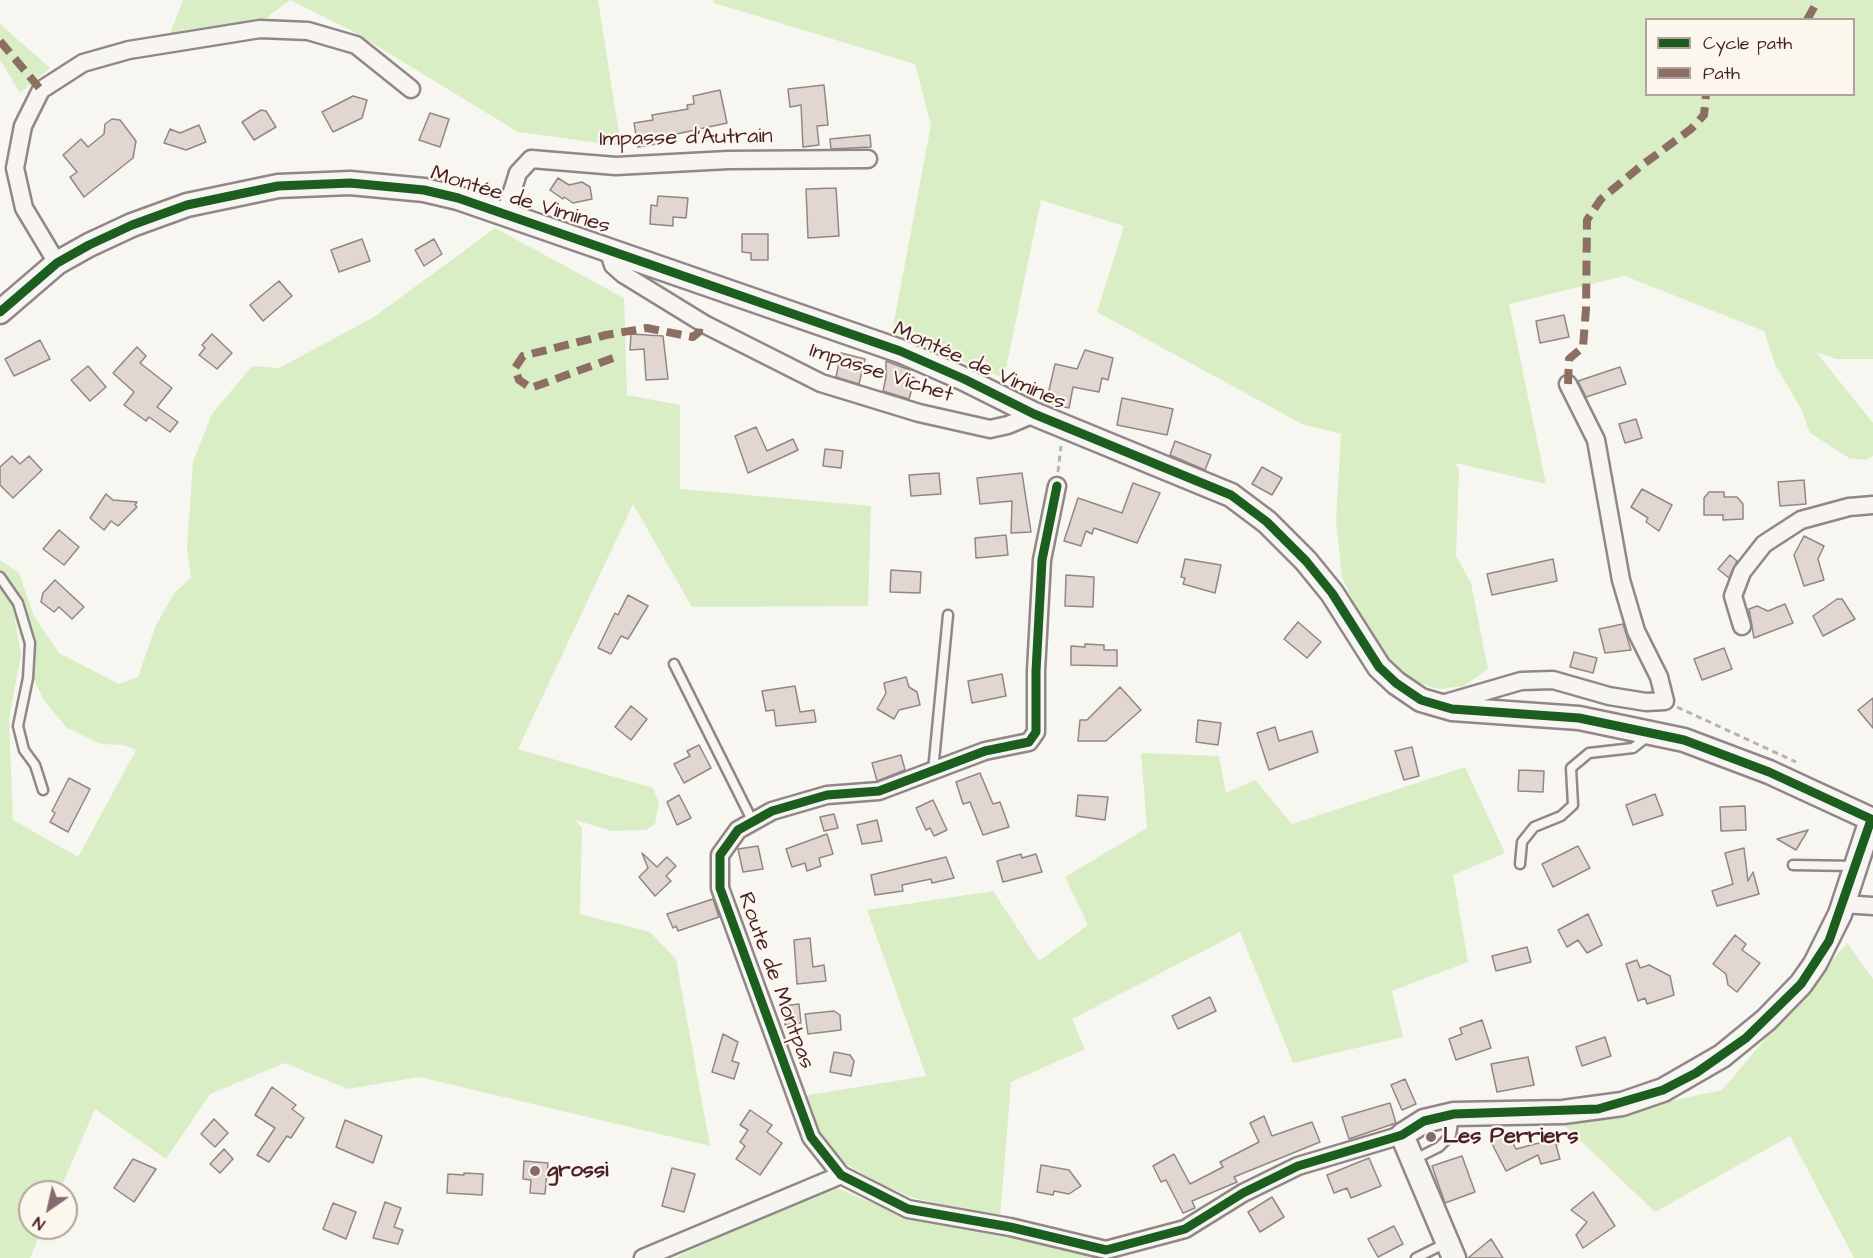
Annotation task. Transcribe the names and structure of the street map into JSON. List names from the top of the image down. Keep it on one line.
{"streets":{"street":["Impasse d'Autrain","Montée de Vimines","Impasse Vichet","Route de Montpas"]},"crossings":[["Impasse d'Autrain","Montée de Vimines"],["Montée de Vimines","Impasse Vichet"]],"places":["Les Perriers","grossi"],"legend":["Cycle path","Path"],"north":"bottom left"}
